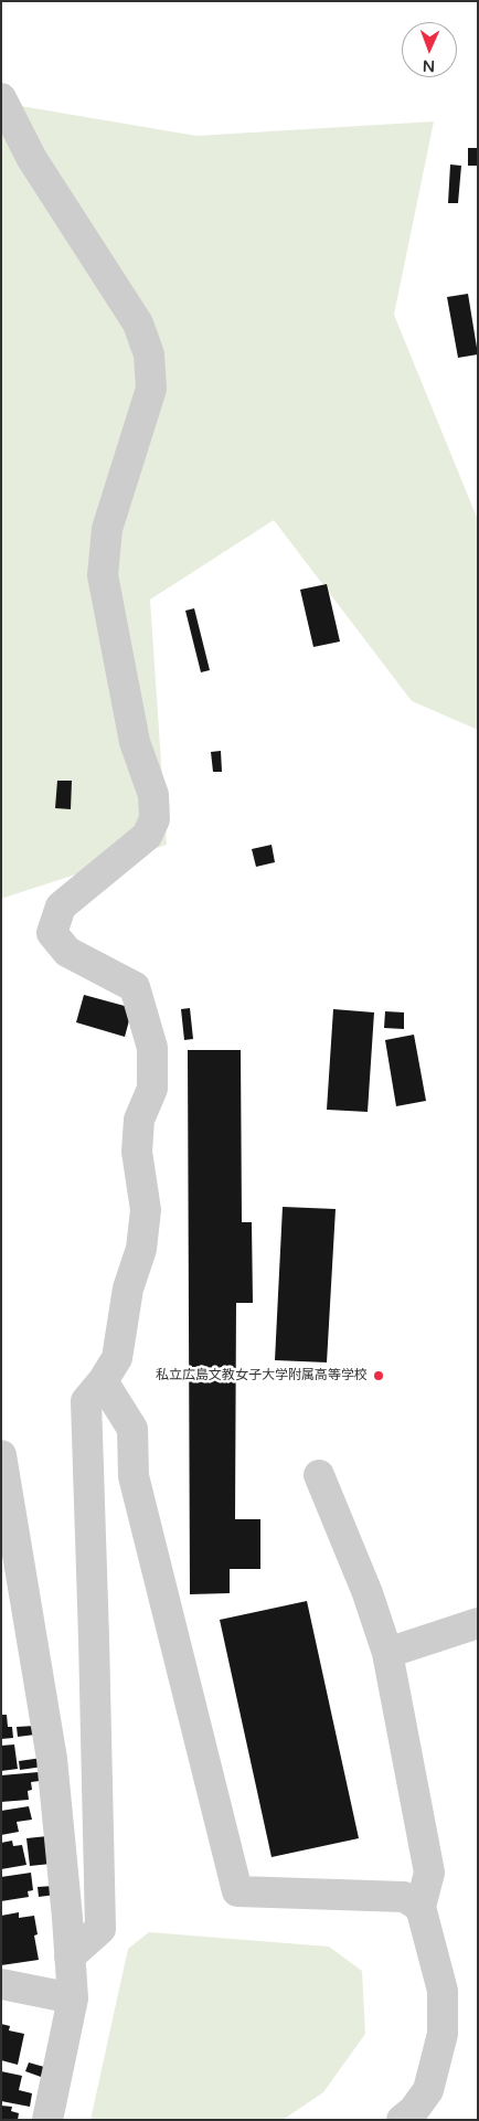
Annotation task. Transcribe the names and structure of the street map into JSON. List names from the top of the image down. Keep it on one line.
{"places":["私立広島文教女子大学附属高等学校"],"north":"bottom"}
